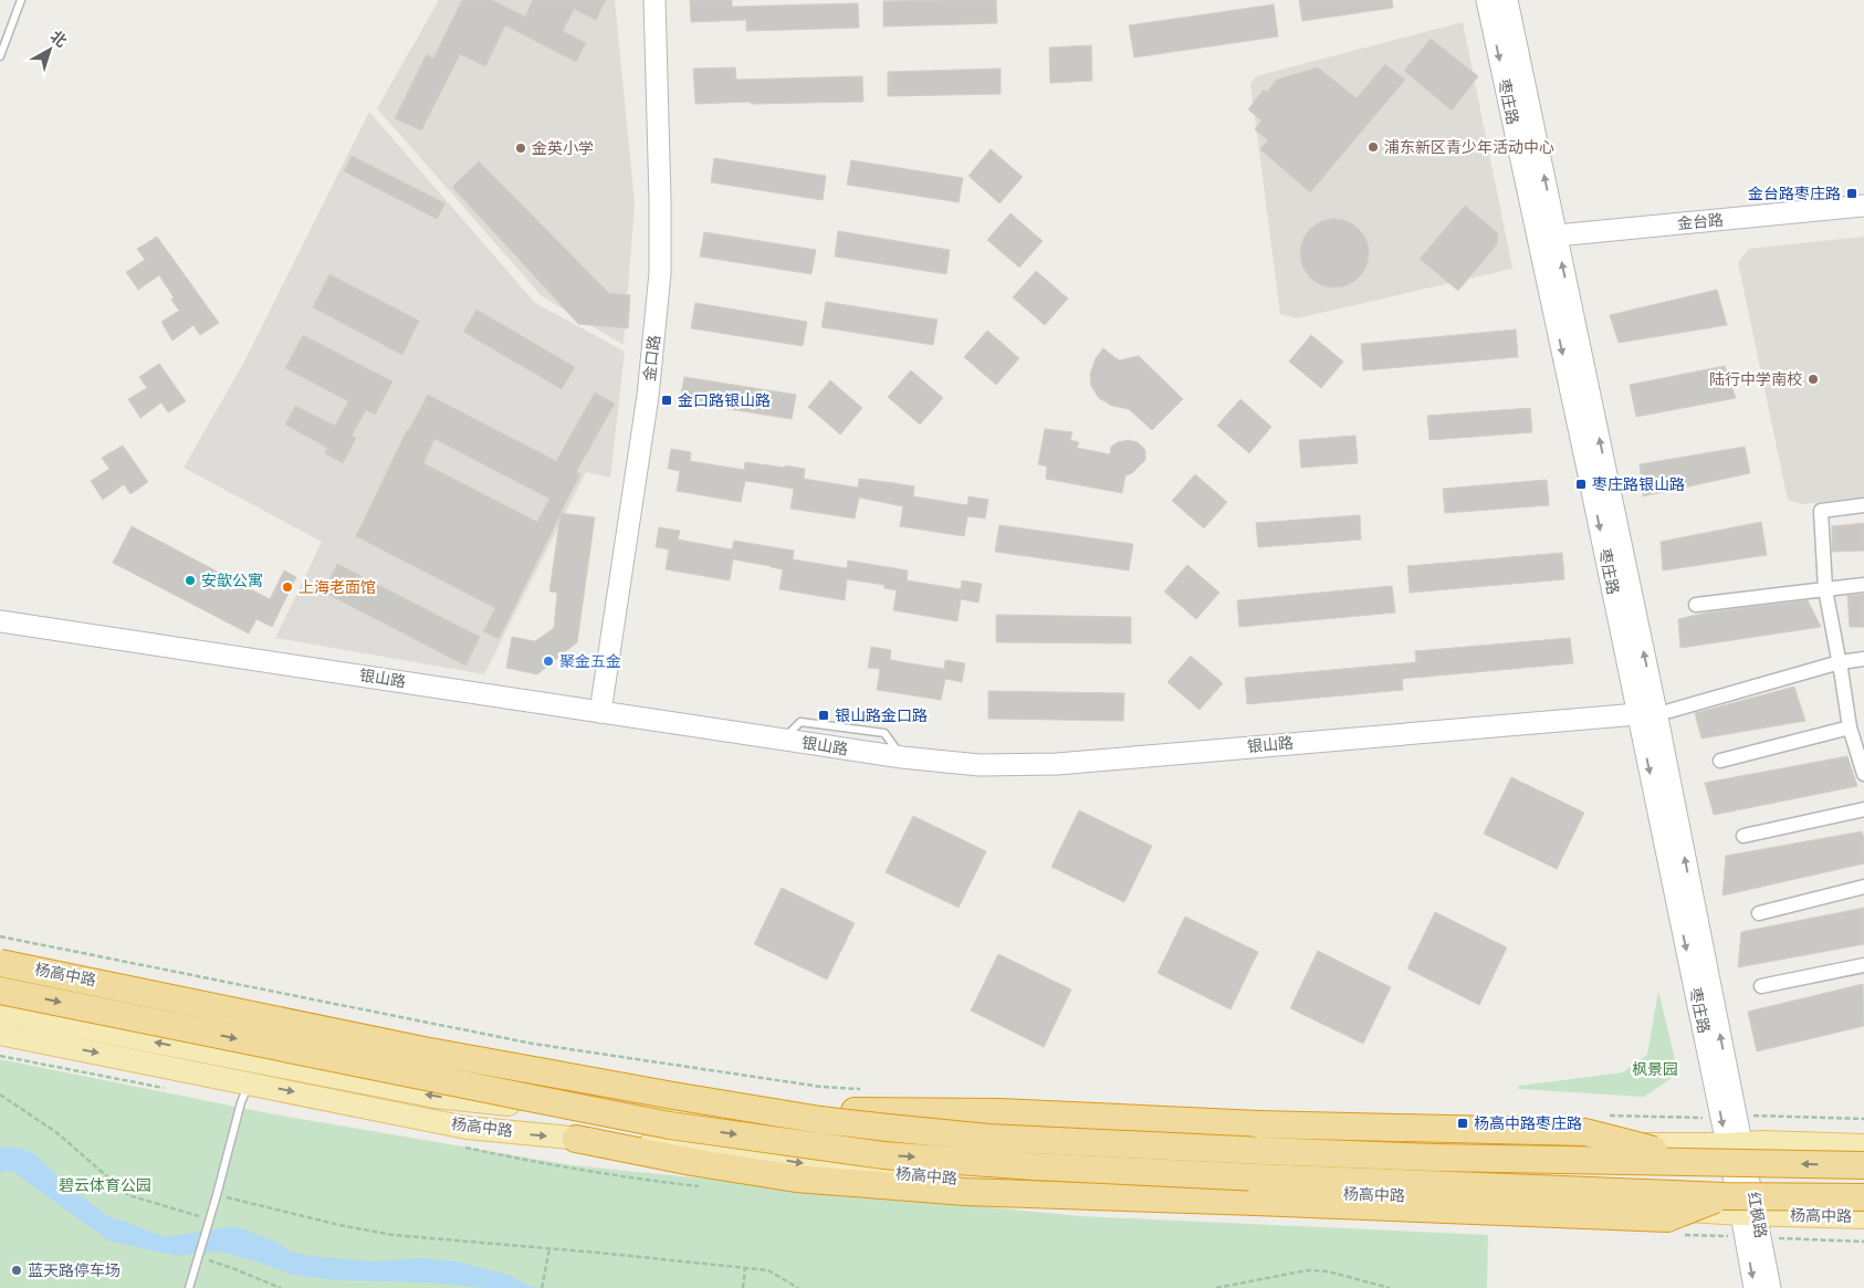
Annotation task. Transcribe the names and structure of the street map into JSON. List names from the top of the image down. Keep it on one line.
{"streets":{"highway":["杨高中路"],"street":["枣庄路","金台路","金口路","银山路","红枫路"]},"crossings":[["枣庄路","金台路"],["枣庄路","银山路"],["枣庄路","杨高中路"],["枣庄路","红枫路"],["金口路","银山路"],["杨高中路","红枫路"]],"parks":["枫景园","碧云体育公园"],"places":{"other":["浦东新区青少年活动中心","金英小学","陆行中学南校","安歆公寓","上海老面馆","聚金五金","蓝天路停车场"],"transit":["金台路枣庄路","金口路银山路","枣庄路银山路","银山路金口路","杨高中路枣庄路"]},"north":"top right"}
